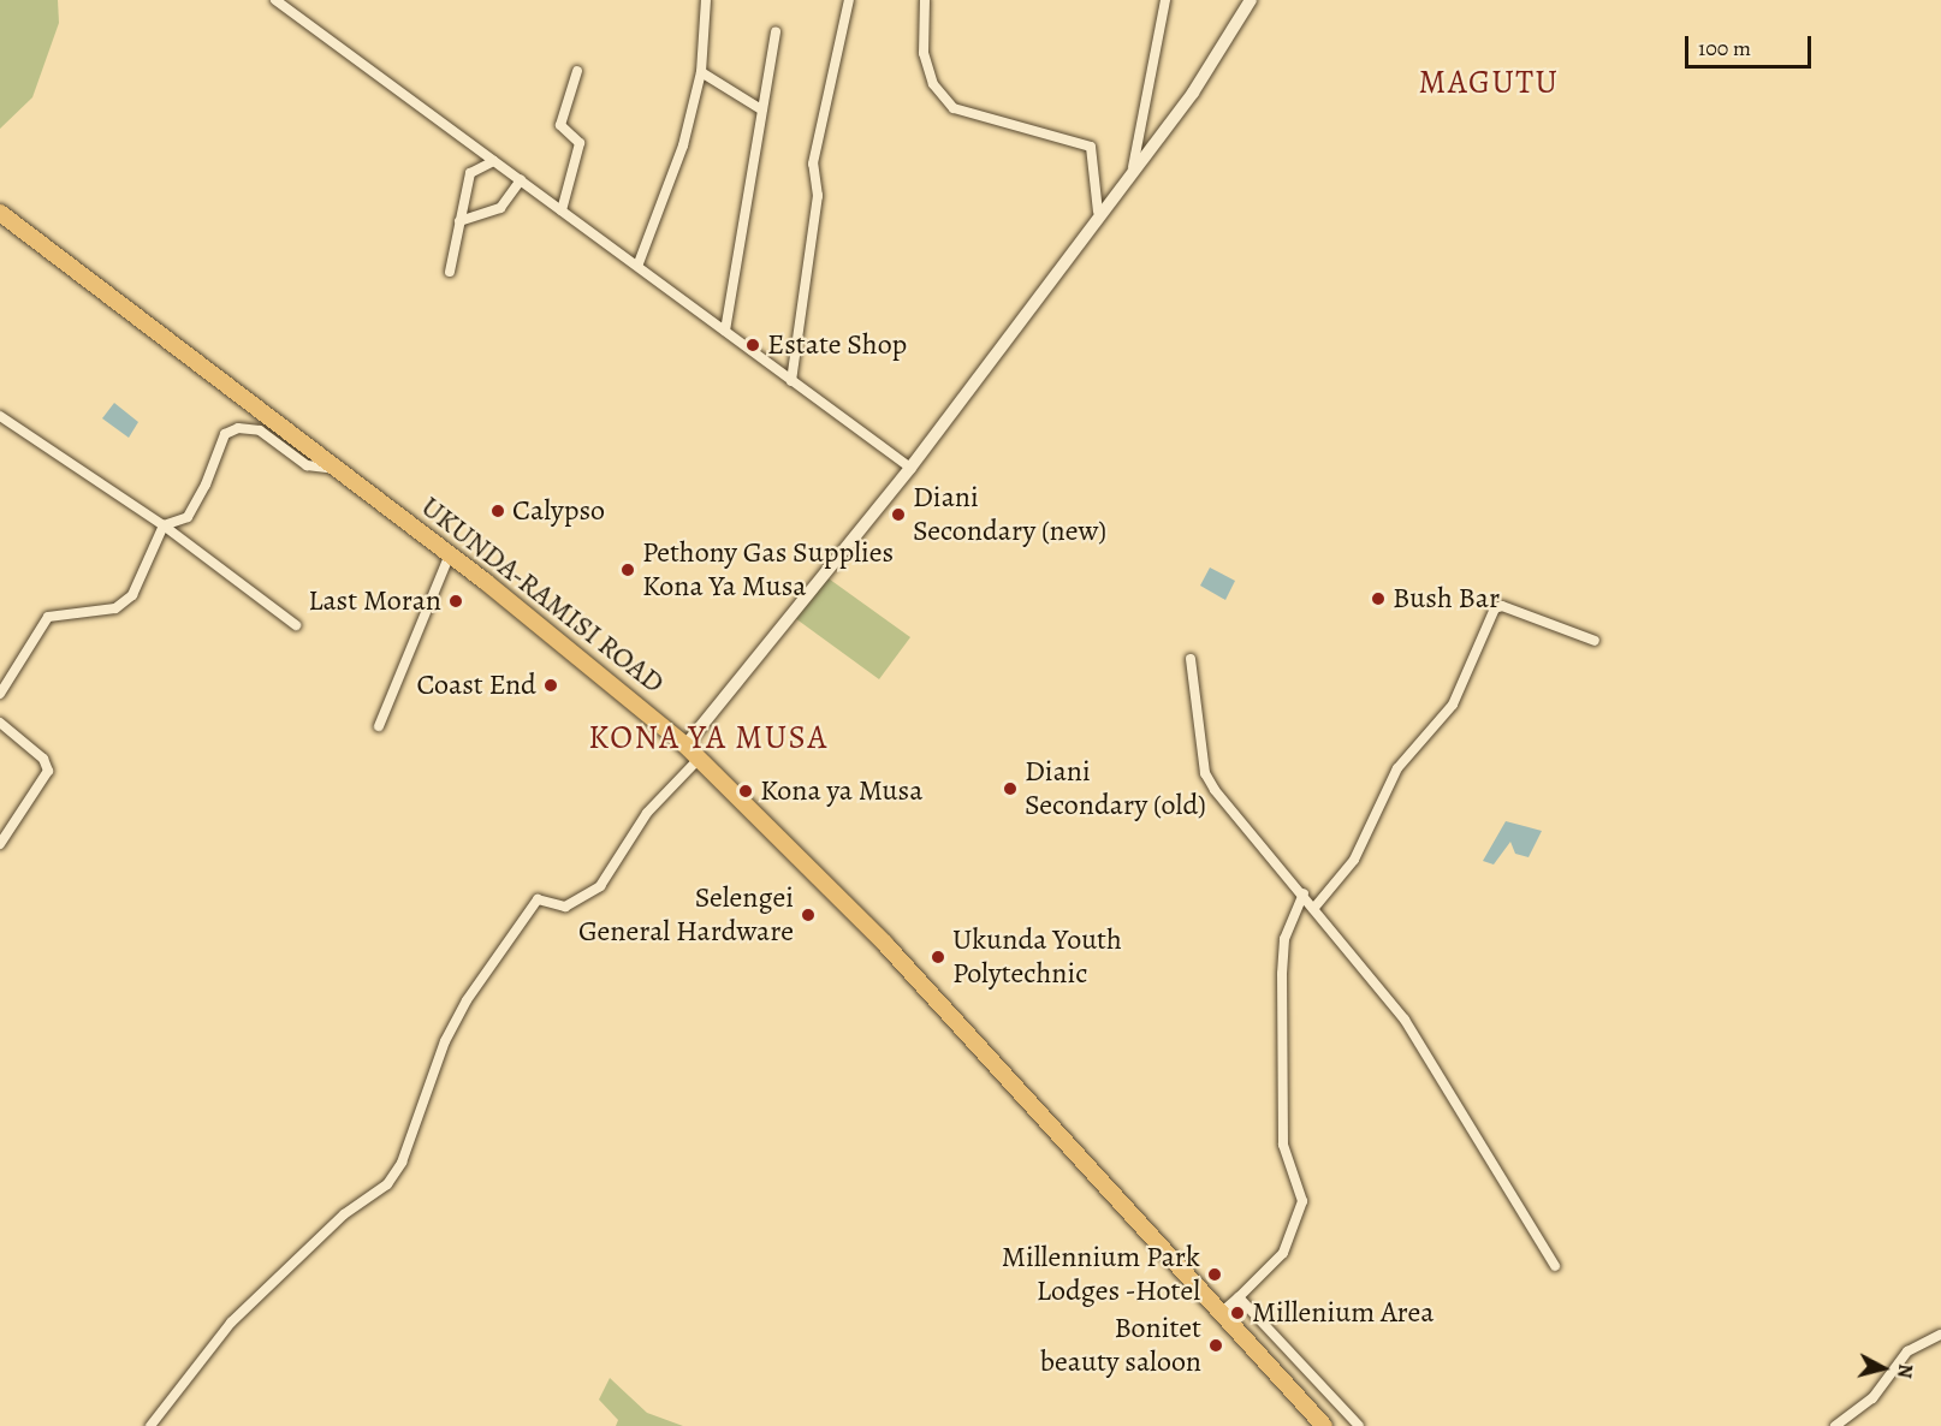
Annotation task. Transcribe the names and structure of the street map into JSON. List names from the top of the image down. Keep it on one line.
{"streets":{"highway":["UKUNDA-RAMISI ROAD"]},"districts":["MAGUTU","KONA YA MUSA"],"places":["Estate Shop","Calypso","Diani Secondary (new)","Pethony Gas Supplies Kona Ya Musa","Bush Bar","Last Moran","Coast End","Diani Secondary (old)","Kona ya Musa","Selengei General Hardware","Ukunda Youth Polytechnic","Millennium Park Lodges -Hotel","Millenium Area","Bonitet beauty saloon"],"scale_bar":"100 m","north":"right"}
